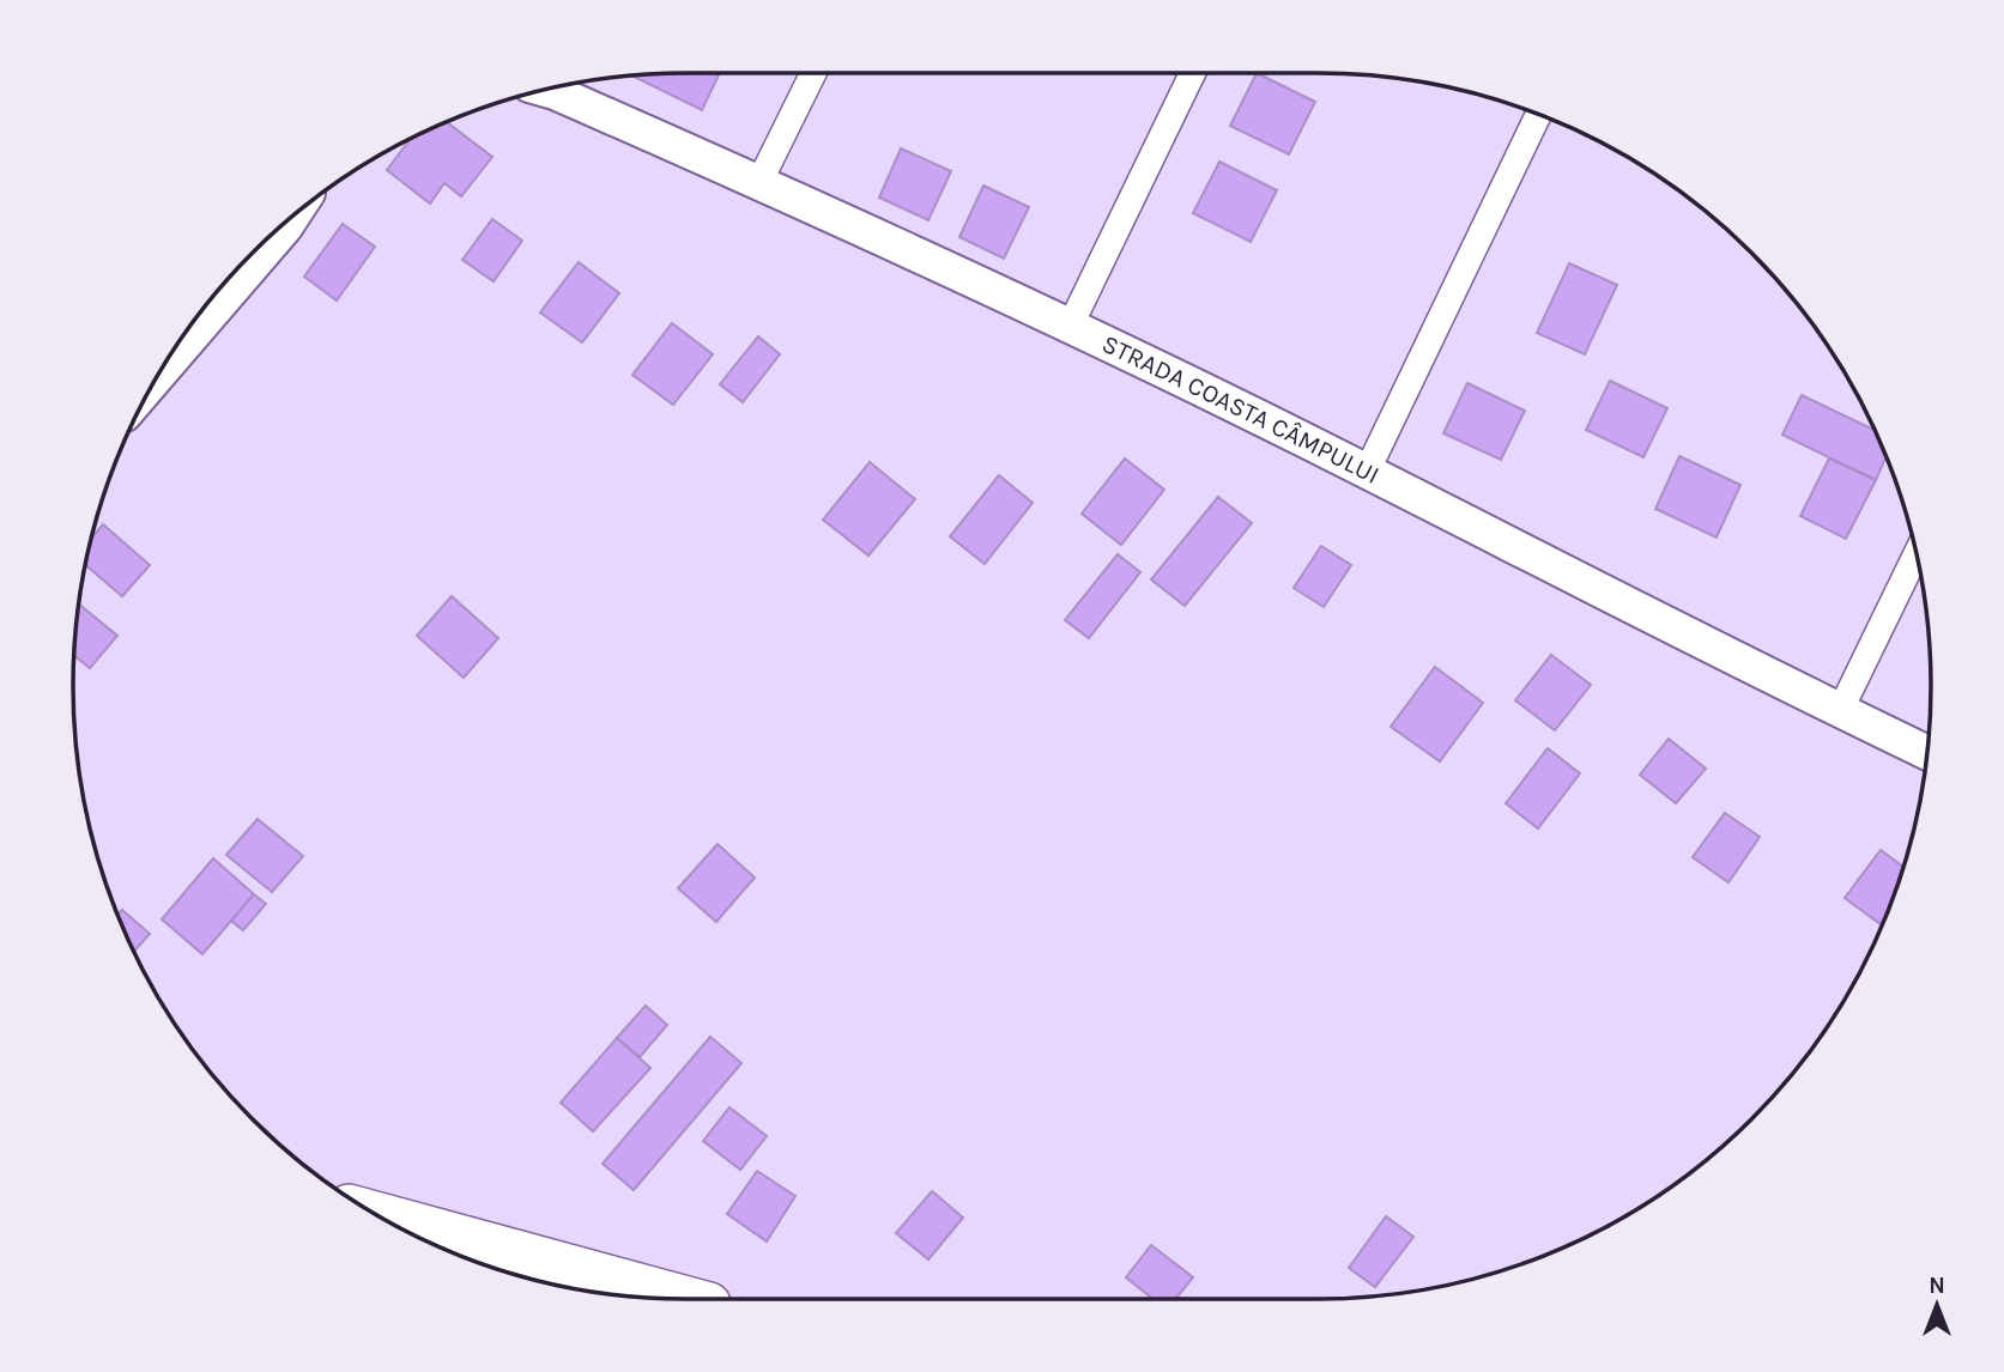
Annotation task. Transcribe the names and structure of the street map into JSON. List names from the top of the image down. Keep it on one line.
{"streets":{"street":["STRADA COASTA CÂMPULUI"]},"north":"top"}
